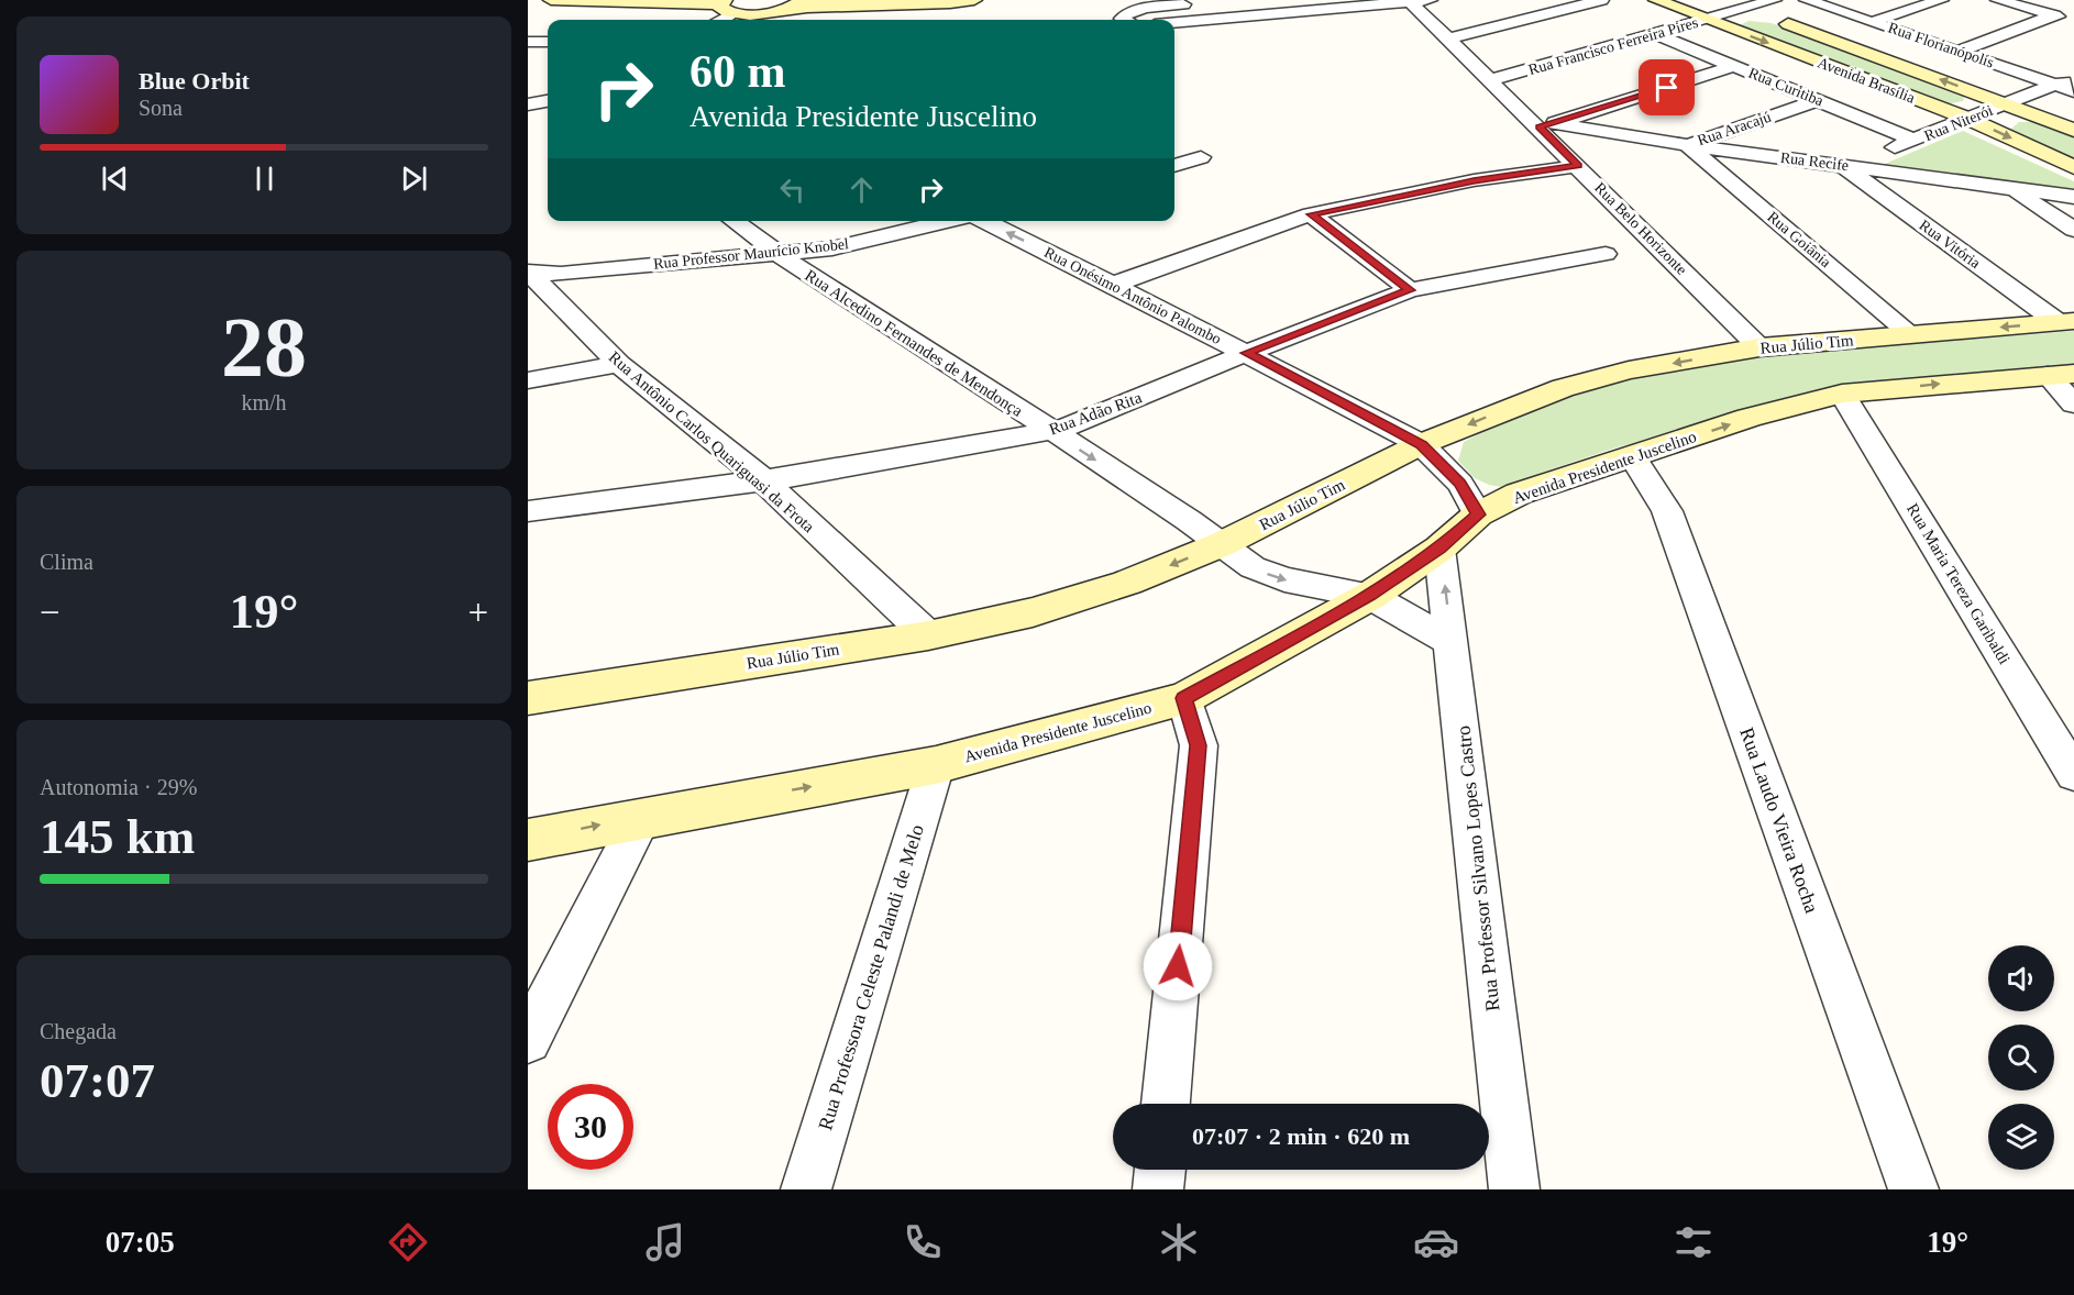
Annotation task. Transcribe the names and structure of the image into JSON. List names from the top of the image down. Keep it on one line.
{"streets":{"main road":["Avenida Brasília","Rua Júlio Tim","Avenida Presidente Juscelino"],"street":["Rua Florianópolis","Rua Francisco Ferreira Pires","Rua Curitiba","Rua Niterói","Rua Aracajú","Rua Recife","Rua Belo Horizonte","Rua Goiânia","Rua Vitória","Rua Professor Maurício Knobel","Rua Onésimo Antônio Palombo","Rua Alcedino Fernandes de Mendonça","Rua Adão Rita","Rua Antônio Carlos Quariguasi da Frota","Rua Maria Tereza Garibaldi","Rua Laudo Vieira Rocha","Rua Professor Silvano Lopes Castro","Rua Professora Celeste Palandi de Melo"]},"crossings":[["Rua Florianópolis","Rua Niterói"],["Rua Francisco Ferreira Pires","Avenida Brasília"],["Rua Francisco Ferreira Pires","Rua Curitiba"],["Rua Francisco Ferreira Pires","Rua Belo Horizonte"],["Avenida Brasília","Rua Niterói"],["Rua Curitiba","Rua Niterói"],["Rua Curitiba","Rua Aracajú"],["Rua Niterói","Rua Recife"],["Rua Niterói","Rua Vitória"],["Rua Aracajú","Rua Recife"],["Rua Aracajú","Rua Goiânia"],["Rua Recife","Rua Belo Horizonte"],["Rua Recife","Rua Goiânia"],["Rua Recife","Rua Vitória"],["Rua Belo Horizonte","Rua Júlio Tim"],["Rua Goiânia","Rua Júlio Tim"],["Rua Vitória","Rua Júlio Tim"],["Rua Professor Maurício Knobel","Rua Alcedino Fernandes de Mendonça"],["Rua Professor Maurício Knobel","Rua Antônio Carlos Quariguasi da Frota"],["Rua Onésimo Antônio Palombo","Rua Júlio Tim"],["Rua Onésimo Antônio Palombo","Rua Adão Rita"],["Rua Onésimo Antônio Palombo","Avenida Presidente Juscelino"],["Rua Alcedino Fernandes de Mendonça","Rua Júlio Tim"],["Rua Alcedino Fernandes de Mendonça","Rua Adão Rita"],["Rua Alcedino Fernandes de Mendonça","Avenida Presidente Juscelino"],["Rua Alcedino Fernandes de Mendonça","Rua Professor Silvano Lopes Castro"],["Rua Júlio Tim","Rua Antônio Carlos Quariguasi da Frota"],["Rua Adão Rita","Rua Antônio Carlos Quariguasi da Frota"],["Avenida Presidente Juscelino","Rua Maria Tereza Garibaldi"],["Avenida Presidente Juscelino","Rua Laudo Vieira Rocha"],["Avenida Presidente Juscelino","Rua Professor Silvano Lopes Castro"],["Avenida Presidente Juscelino","Rua Professora Celeste Palandi de Melo"]],"one_way":["Rua Alcedino Fernandes de Mendonça","Rua Júlio Tim","Avenida Presidente Juscelino"],"page":{"turn":["60 m","Avenida Presidente Juscelino"],"song":["Blue Orbit","Sona"],"tile":[["28","km/h"],"Clima",["Autonomia · 29%","145 km"],["Chegada","07:07"]],"heat":["−","19°","+"],"limit":"30","trip":"07:07 · 2 min · 620 m","tabs":["07:05","19°"]}}
